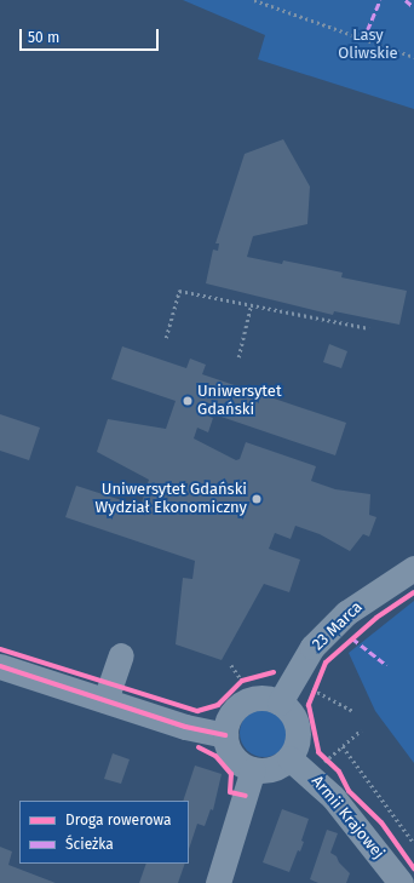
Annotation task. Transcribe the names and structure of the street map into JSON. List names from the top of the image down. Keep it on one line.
{"streets":{"street":["23 Marca","Armii Krajowej"]},"crossings":[["23 Marca","Armii Krajowej"]],"parks":["Lasy Oliwskie"],"places":["Uniwersytet Gdański","Uniwersytet Gdański Wydział Ekonomiczny"],"legend":["Droga rowerowa","Ścieżka"],"scale_bar":"50 m"}
